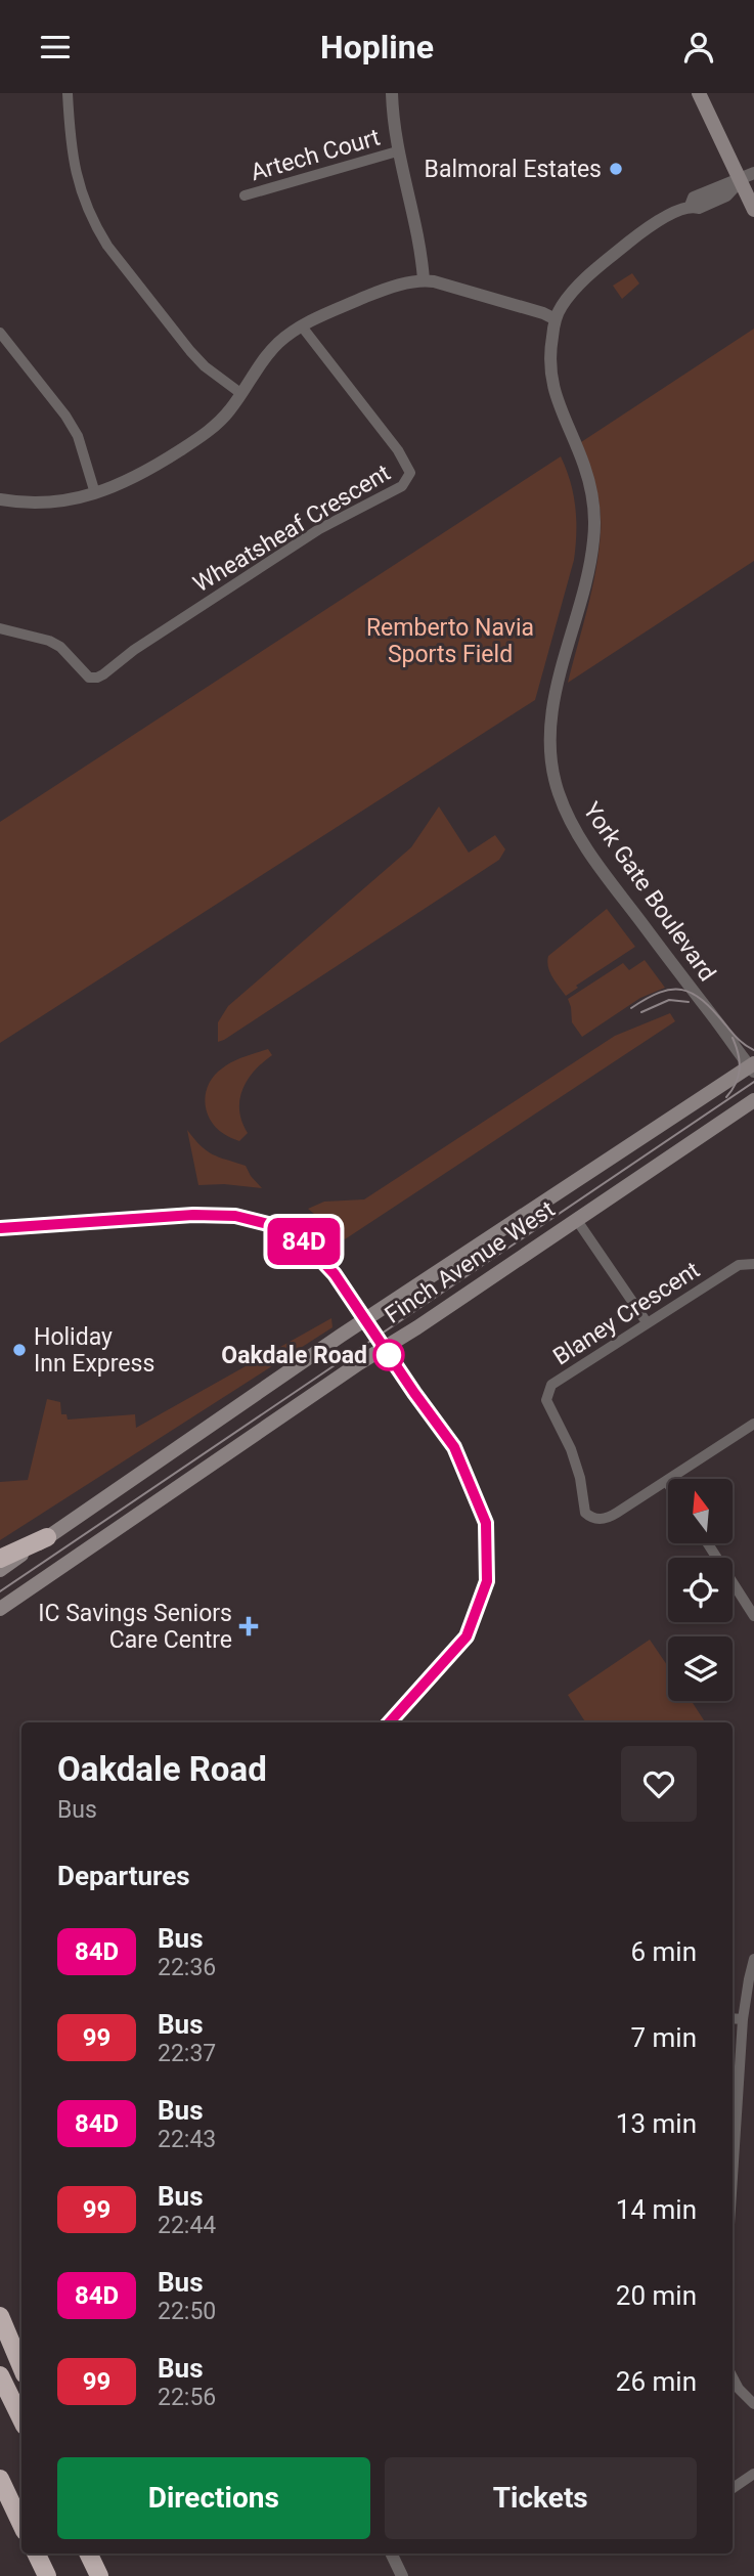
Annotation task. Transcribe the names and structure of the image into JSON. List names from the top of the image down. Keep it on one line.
{"streets":{"main road":["Finch Avenue West"],"street":["Artech Court","Wheatsheaf Crescent","York Gate Boulevard","Blaney Crescent"]},"crossings":[["York Gate Boulevard","Finch Avenue West"]],"parks":["Remberto Navia Sports Field"],"places":{"other":["Balmoral Estates","Holiday Inn Express","Oakdale Road"],"health":["IC Savings Seniors Care Centre"]},"lines":["bus line 84D"],"north":"top","page":{"header":"Hopline","on_map":"84D","heading":[["Oakdale Road","Bus"],"Departures"],"list":[{"mark":"84D","name":"Bus","note":"22:36","value":"6 min"},{"mark":"99","name":"Bus","note":"22:37","value":"7 min"},{"mark":"84D","name":"Bus","note":"22:43","value":"13 min"},{"mark":"99","name":"Bus","note":"22:44","value":"14 min"},{"mark":"84D","name":"Bus","note":"22:50","value":"20 min"},{"mark":"99","name":"Bus","note":"22:56","value":"26 min"}],"buttons":["Directions","Tickets"]}}
